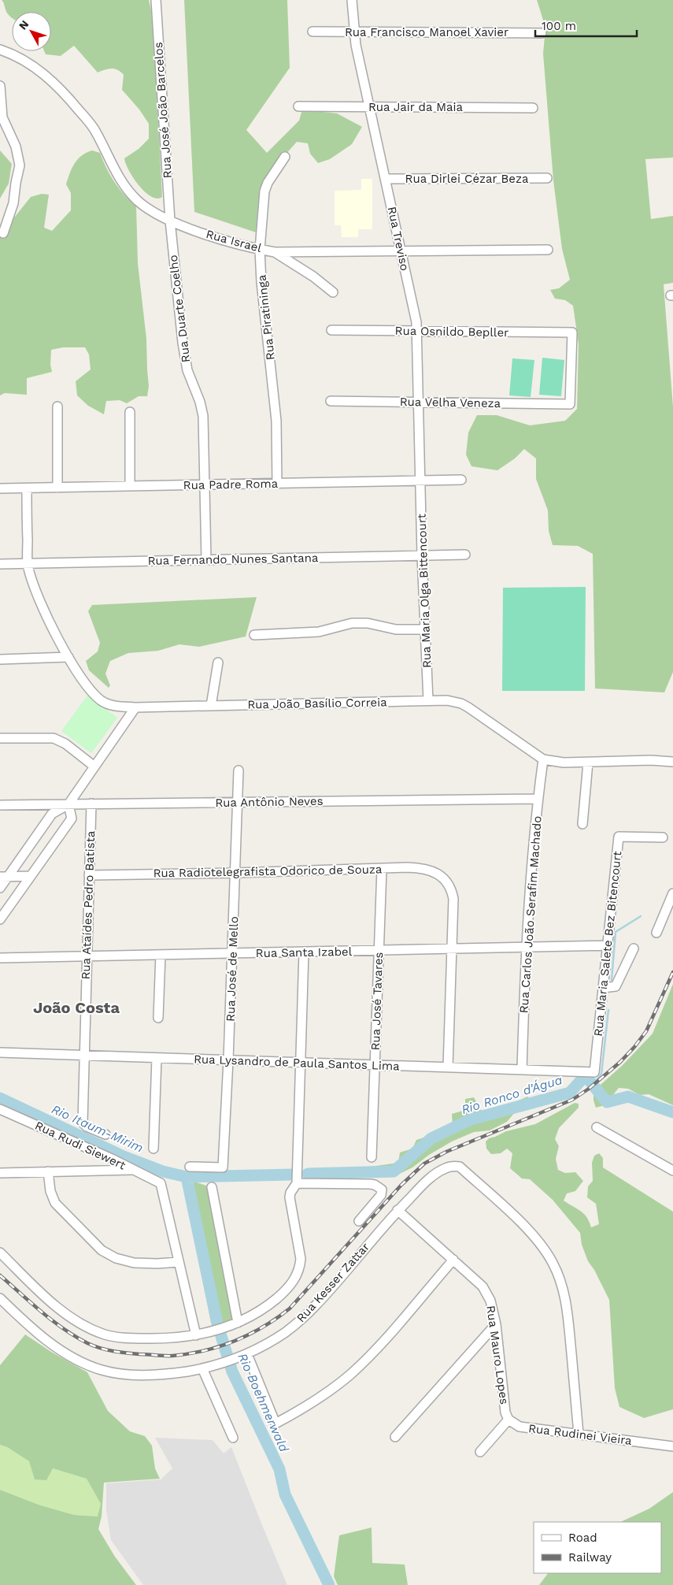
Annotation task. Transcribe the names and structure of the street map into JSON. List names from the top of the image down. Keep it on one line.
{"streets":{"street":["Rua Francisco Manoel Xavier","Rua Jair da Maia","Rua José João Barcelos","Rua Dirlei Cézar Beza","Rua Treviso","Rua Israel","Rua Duarte Coelho","Rua Piratininga","Rua Osnildo Bepller","Rua Velha Veneza","Rua Padre Roma","Rua Fernando Nunes Santana","Rua Maria Olga Bittencourt","Rua João Basílio Correia","Rua Antônio Neves","Rua Radiotelegrafista Odorico de Souza","Rua Ataídes Pedro Batista","Rua Carlos João Serafim Machado","Rua Maria Salete Bez Bitencourt","Rua Santa Izabel","Rua José de Mello","Rua José Tavares","Rua Lysandro de Paula Santos Lima","Rua Rudi Siewert","Rua Kesser Zattar","Rua Mauro Lopes","Rua Rudinei Vieira"]},"crossings":[["Rua Francisco Manoel Xavier","Rua Treviso"],["Rua Jair da Maia","Rua Treviso"],["Rua José João Barcelos","Rua Israel"],["Rua José João Barcelos","Rua Duarte Coelho"],["Rua Dirlei Cézar Beza","Rua Treviso"],["Rua Treviso","Rua Israel"],["Rua Treviso","Rua Osnildo Bepller"],["Rua Treviso","Rua Velha Veneza"],["Rua Treviso","Rua Padre Roma"],["Rua Treviso","Rua Maria Olga Bittencourt"],["Rua Israel","Rua Duarte Coelho"],["Rua Israel","Rua Piratininga"],["Rua Duarte Coelho","Rua Padre Roma"],["Rua Duarte Coelho","Rua Fernando Nunes Santana"],["Rua Piratininga","Rua Padre Roma"],["Rua Osnildo Bepller","Rua Velha Veneza"],["Rua Padre Roma","Rua Maria Olga Bittencourt"],["Rua Padre Roma","Rua João Basílio Correia"],["Rua Fernando Nunes Santana","Rua Maria Olga Bittencourt"],["Rua Fernando Nunes Santana","Rua João Basílio Correia"],["Rua Maria Olga Bittencourt","Rua João Basílio Correia"],["Rua João Basílio Correia","Rua Carlos João Serafim Machado"],["Rua Antônio Neves","Rua Ataídes Pedro Batista"],["Rua Antônio Neves","Rua Carlos João Serafim Machado"],["Rua Antônio Neves","Rua José de Mello"],["Rua Radiotelegrafista Odorico de Souza","Rua Ataídes Pedro Batista"],["Rua Radiotelegrafista Odorico de Souza","Rua Santa Izabel"],["Rua Radiotelegrafista Odorico de Souza","Rua José de Mello"],["Rua Radiotelegrafista Odorico de Souza","Rua José Tavares"],["Rua Ataídes Pedro Batista","Rua Santa Izabel"],["Rua Ataídes Pedro Batista","Rua Lysandro de Paula Santos Lima"],["Rua Carlos João Serafim Machado","Rua Santa Izabel"],["Rua Carlos João Serafim Machado","Rua Lysandro de Paula Santos Lima"],["Rua Maria Salete Bez Bitencourt","Rua Santa Izabel"],["Rua Maria Salete Bez Bitencourt","Rua Lysandro de Paula Santos Lima"],["Rua Santa Izabel","Rua José de Mello"],["Rua Santa Izabel","Rua José Tavares"],["Rua José de Mello","Rua Lysandro de Paula Santos Lima"],["Rua José Tavares","Rua Lysandro de Paula Santos Lima"],["Rua Kesser Zattar","Rua Mauro Lopes"],["Rua Kesser Zattar","Rua Rudinei Vieira"],["Rua Mauro Lopes","Rua Rudinei Vieira"]],"districts":["João Costa"],"water":["Rio Ronco d'Água","Rio Itaum-Mirim","Rio Boehmerwald"],"legend":["Road","Railway"],"scale_bar":"100 m","north":"top left"}
